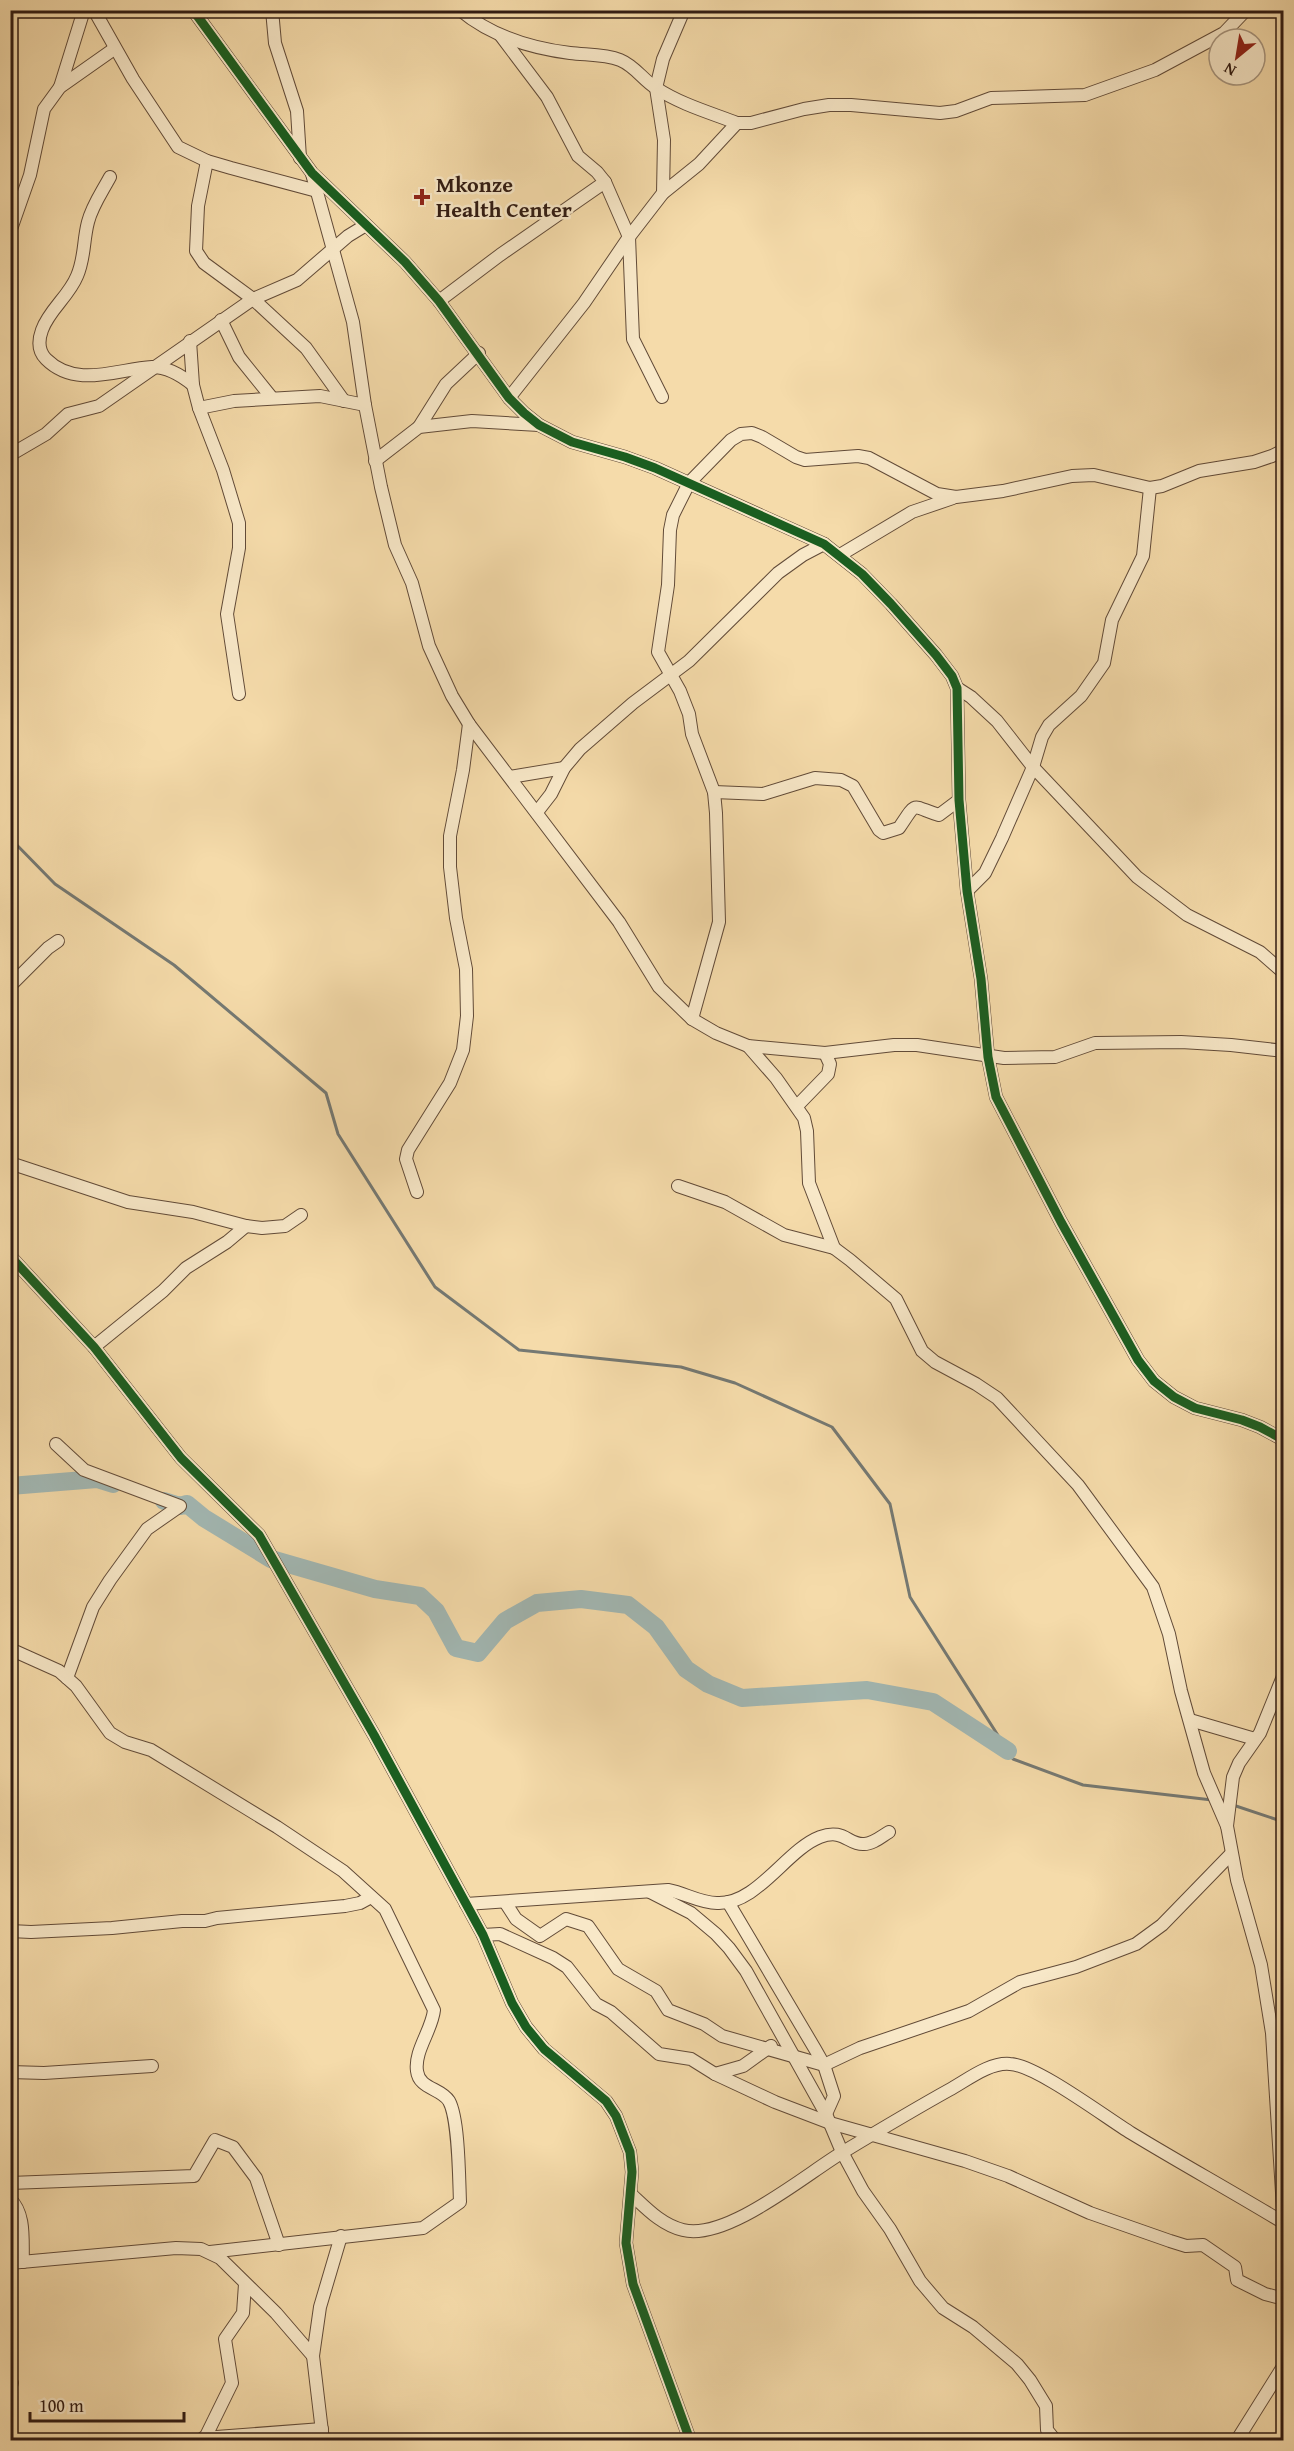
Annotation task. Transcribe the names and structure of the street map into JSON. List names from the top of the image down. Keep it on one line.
{"places":{"health":["Mkonze Health Center"]},"scale_bar":"100 m","north":"bottom left"}
